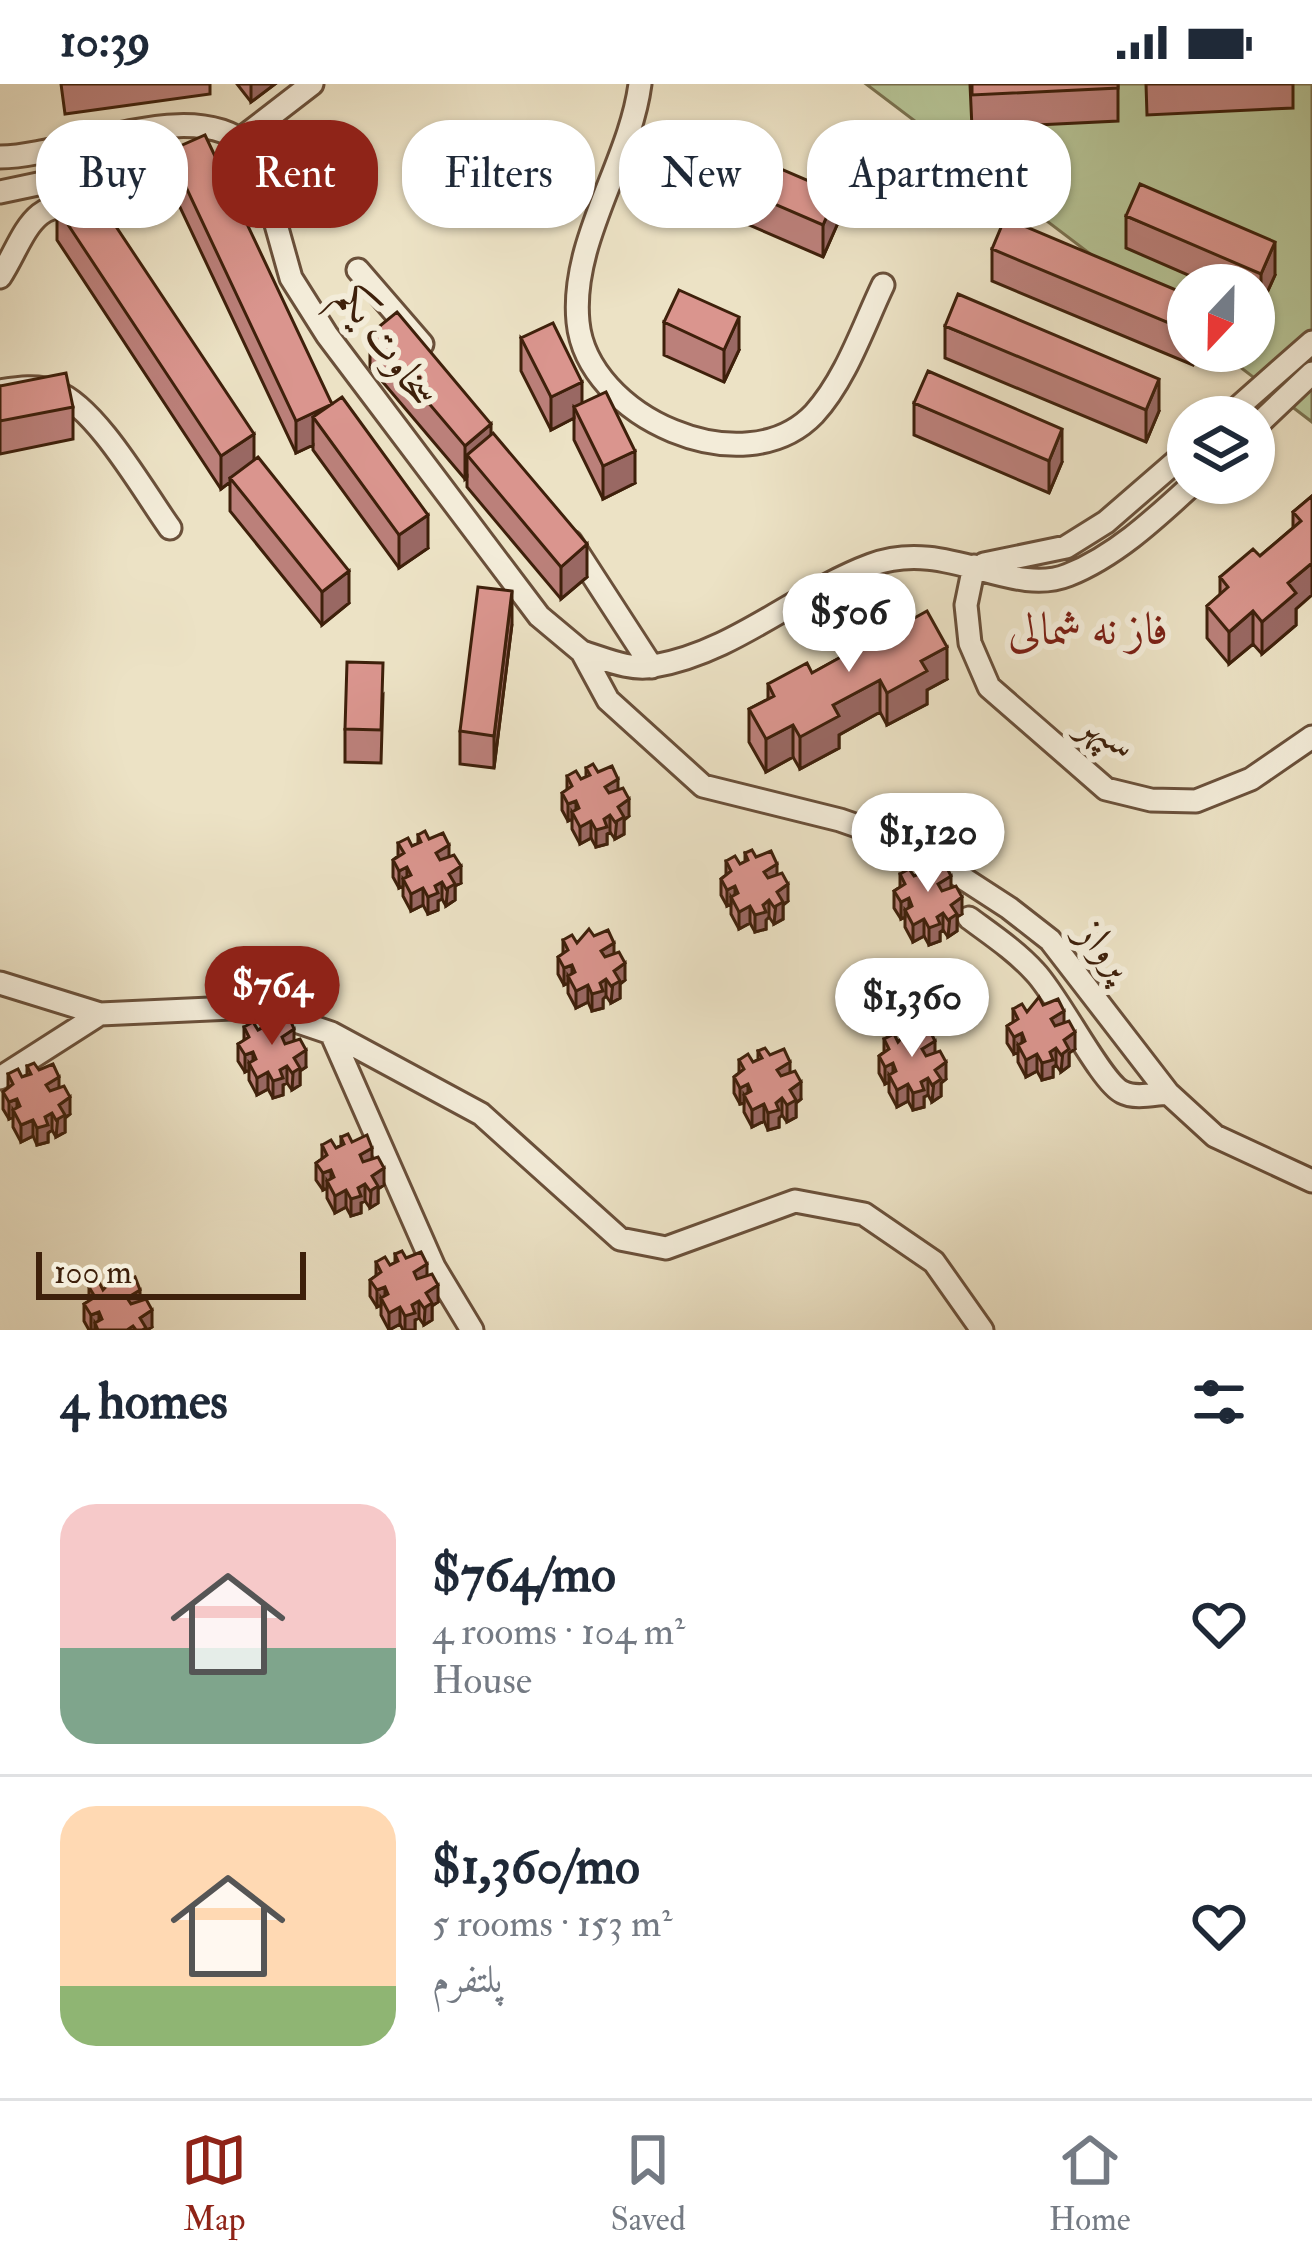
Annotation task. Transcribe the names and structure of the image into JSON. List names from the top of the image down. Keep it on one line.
{"streets":{"street":["سخاوت یکم","سپهر","پرواز"]},"crossings":[["سخاوت یکم","پرواز"]],"districts":["فاز نه شمالی"],"scale_bar":"100 m","north":"bottom","page":{"status":"10:39","chip":["Buy","Rent","Filters","New","Apartment"],"price":["$506","$1,120","$764","$1,360"],"scale":"100 m","heading":"4 homes","list":[{"name":"$764/mo","note":"4 rooms · 104 m² · House"},{"name":"$1,360/mo","note":"5 rooms · 153 m² · پلتفرم"}],"tabs":["Map","Saved","Home"]}}
